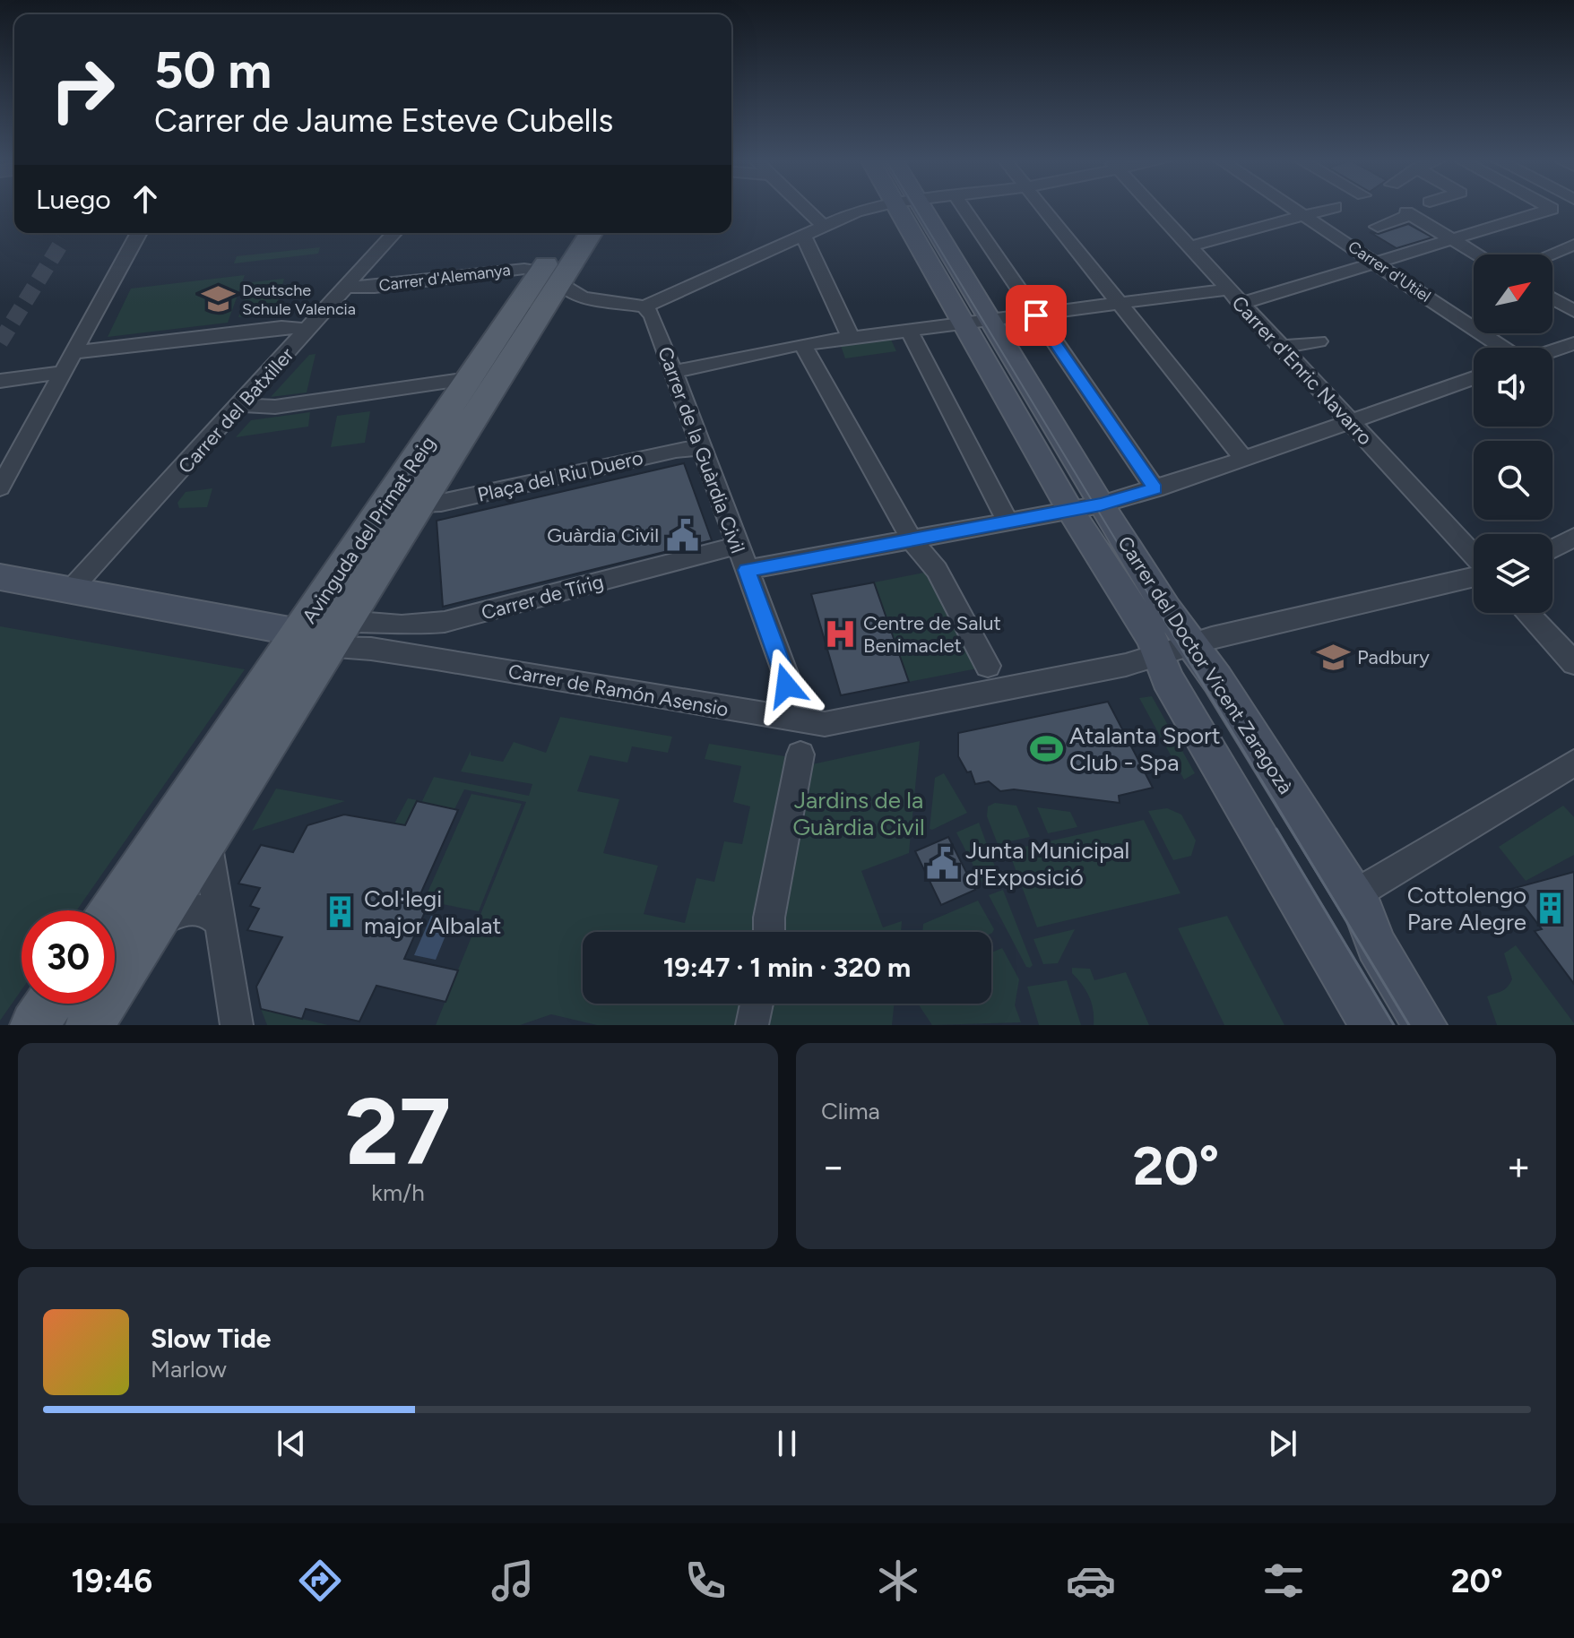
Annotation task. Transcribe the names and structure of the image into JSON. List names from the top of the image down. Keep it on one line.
{"streets":{"main road":["Avinguda del Primat Reig"],"street":["Carrer d'Utiel","Carrer d'Alemanya","Carrer d'Enric Navarro","Carrer del Batxiller","Carrer de la Guàrdia Civil","Plaça del Riu Duero","Carrer de Tírig","Carrer del Doctor Vicent Zaragozà","Carrer de Ramón Asensio"]},"crossings":[["Carrer d'Alemanya","Carrer del Batxiller"],["Carrer d'Alemanya","Avinguda del Primat Reig"],["Carrer de la Guàrdia Civil","Plaça del Riu Duero"],["Carrer de la Guàrdia Civil","Carrer de Tírig"],["Carrer de la Guàrdia Civil","Carrer de Ramón Asensio"],["Plaça del Riu Duero","Avinguda del Primat Reig"],["Avinguda del Primat Reig","Carrer de Tírig"],["Avinguda del Primat Reig","Carrer de Ramón Asensio"],["Carrer de Tírig","Carrer de Ramón Asensio"],["Carrer del Doctor Vicent Zaragozà","Carrer de Ramón Asensio"]],"parks":["Jardins de la Guàrdia Civil"],"places":{"school or university":["Deutsche Schule Valencia","Padbury"],"public building":["Guàrdia Civil","Junta Municipal d'Exposició"],"hospital":["Centre de Salut Benimaclet"],"sports":["Atalanta Sport Club - Spa"],"building":["Cottolengo Pare Alegre","Col·legi major Albalat"]},"north":"top right","page":{"turn":["50 m","Carrer de Jaume Esteve Cubells"],"then":"Luego","limit":"30","trip":"19:47 · 1 min · 320 m","tile":[["27","km/h"],"Clima"],"heat":["−","20°","+"],"song":["Slow Tide","Marlow"],"tabs":["19:46","20°"]}}
